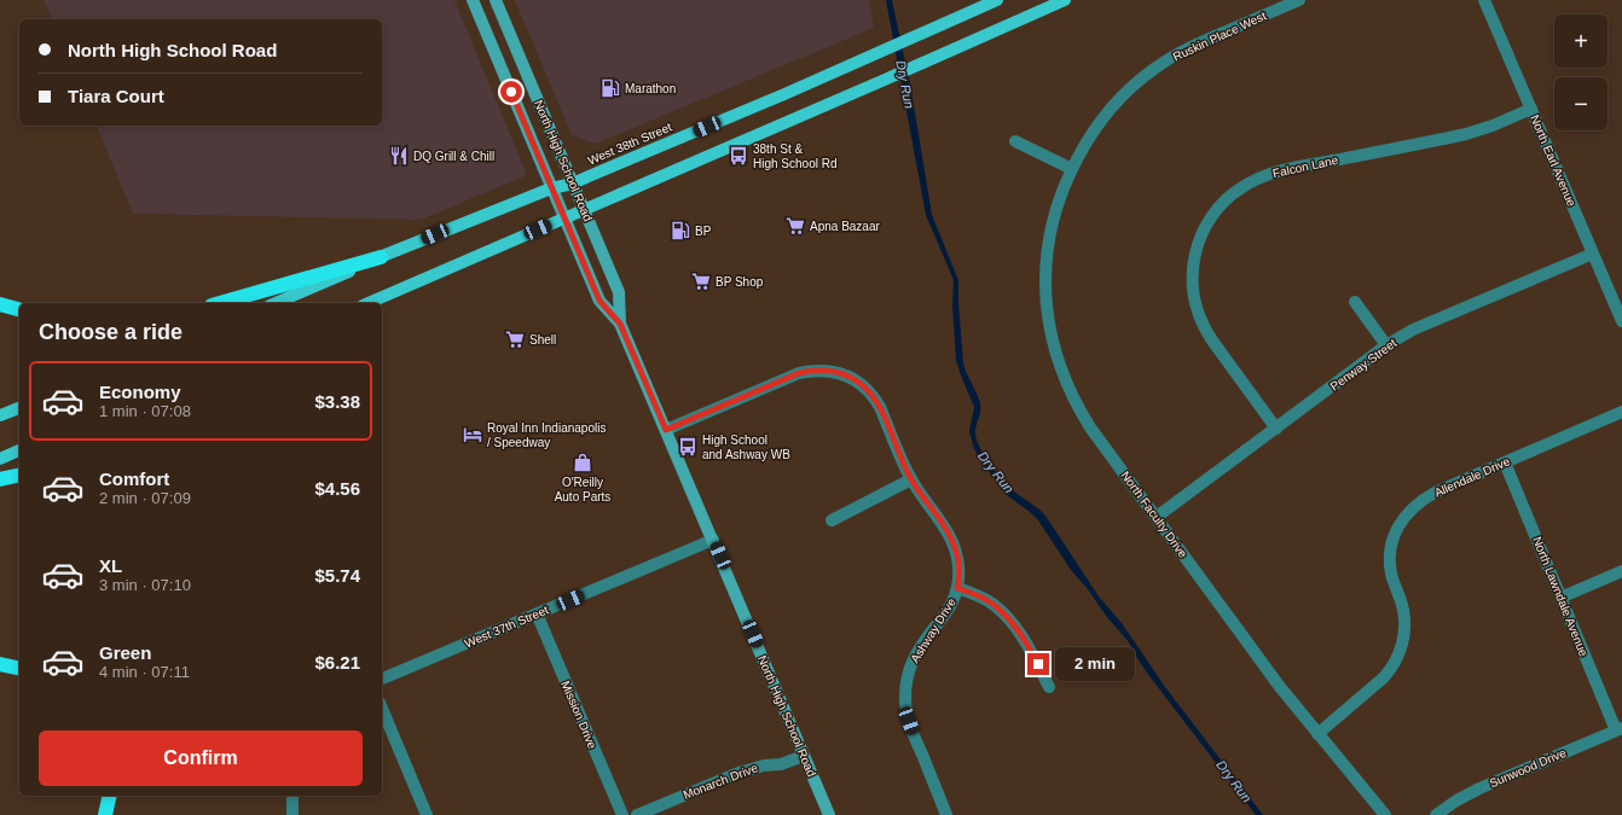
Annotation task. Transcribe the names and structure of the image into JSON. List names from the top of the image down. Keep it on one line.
{"streets":{"main road":["West 38th Street"],"street":["Ruskin Place West","North High School Road","North Earl Avenue","Falcon Lane","Penway Street","Allendale Drive","North Faculty Drive","North Lawndale Avenue","West 37th Street","Ashway Drive","Mission Drive","Sunwood Drive","Monarch Drive"]},"crossings":[["Ruskin Place West","North Faculty Drive"],["West 38th Street","North High School Road"],["North High School Road","West 37th Street"],["North High School Road","Ashway Drive"],["North High School Road","Monarch Drive"],["North Earl Avenue","Falcon Lane"],["North Earl Avenue","Penway Street"],["Falcon Lane","Penway Street"],["Penway Street","North Faculty Drive"],["Allendale Drive","North Faculty Drive"],["Allendale Drive","North Lawndale Avenue"],["North Lawndale Avenue","Sunwood Drive"],["West 37th Street","Mission Drive"]],"water":["Dry Run"],"places":{"fuel station":["Marathon","BP"],"restaurant":["DQ Grill & Chill"],"bus stop":["38th St & High School Rd","High School and Ashway WB"],"supermarket":["Apna Bazaar","BP Shop","Shell"],"hotel":["Royal Inn Indianapolis / Speedway"],"shop":["O'Reilly Auto Parts"]},"page":{"map_buttons":["+","−"],"banner":["North High School Road","Tiara Court"],"heading":"Choose a ride","list":[{"name":"Economy","note":"1 min · 07:08","value":"$3.38"},{"name":"Comfort","note":"2 min · 07:09","value":"$4.56"},{"name":"XL","note":"3 min · 07:10","value":"$5.74"},{"name":"Green","note":"4 min · 07:11","value":"$6.21"}],"bubble":"2 min","buttons":"Confirm"}}
